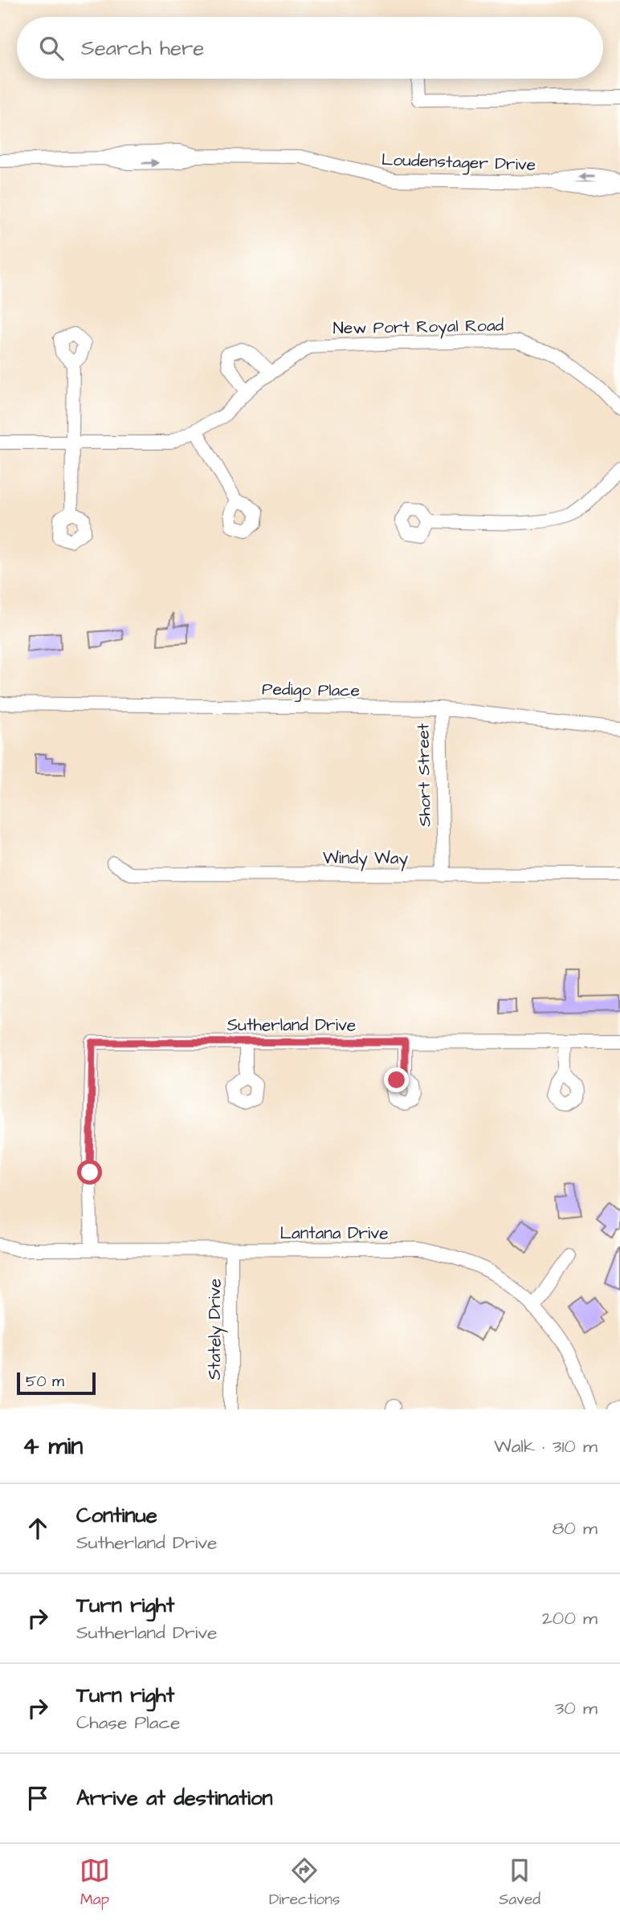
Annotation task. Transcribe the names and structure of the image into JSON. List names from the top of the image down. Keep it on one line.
{"streets":{"street":["Loudenstager Drive","New Port Royal Road","Pedigo Place","Short Street","Windy Way","Sutherland Drive","Lantana Drive","Stately Drive"]},"crossings":[["Pedigo Place","Short Street"],["Short Street","Windy Way"],["Sutherland Drive","Lantana Drive"],["Lantana Drive","Stately Drive"]],"scale_bar":"50 m","page":{"search":"Search here","scale":"50 m","heading":["4 min","Walk · 310 m"],"list":[["Continue","Sutherland Drive","80 m"],["Turn right","Sutherland Drive","200 m"],["Turn right","Chase Place","30 m"],"Arrive at destination"],"nav":["Map","Directions","Saved"]}}
